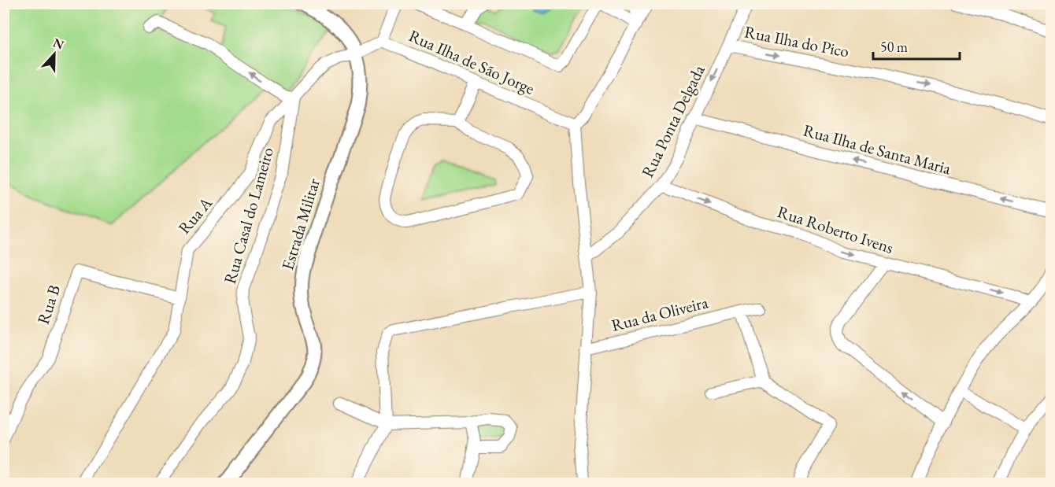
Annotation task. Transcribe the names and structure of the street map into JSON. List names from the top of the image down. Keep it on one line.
{"streets":{"street":["Rua Ilha do Pico","Rua Ilha de São Jorge","Rua Ponta Delgada","Rua Ilha de Santa Maria","Rua A","Rua Casal do Lameiro","Estrada Militar","Rua Roberto Ivens","Rua B","Rua da Oliveira"]},"crossings":[["Rua Ilha do Pico","Rua Ponta Delgada"],["Rua Ilha de São Jorge","Rua A"],["Rua Ilha de São Jorge","Estrada Militar"],["Rua Ponta Delgada","Rua Ilha de Santa Maria"],["Rua Ponta Delgada","Rua Roberto Ivens"],["Rua A","Rua Casal do Lameiro"],["Rua A","Estrada Militar"],["Rua A","Rua B"]],"one_way":["Rua Ilha de Santa Maria","Rua Roberto Ivens"],"scale_bar":"50 m","north":"top"}
